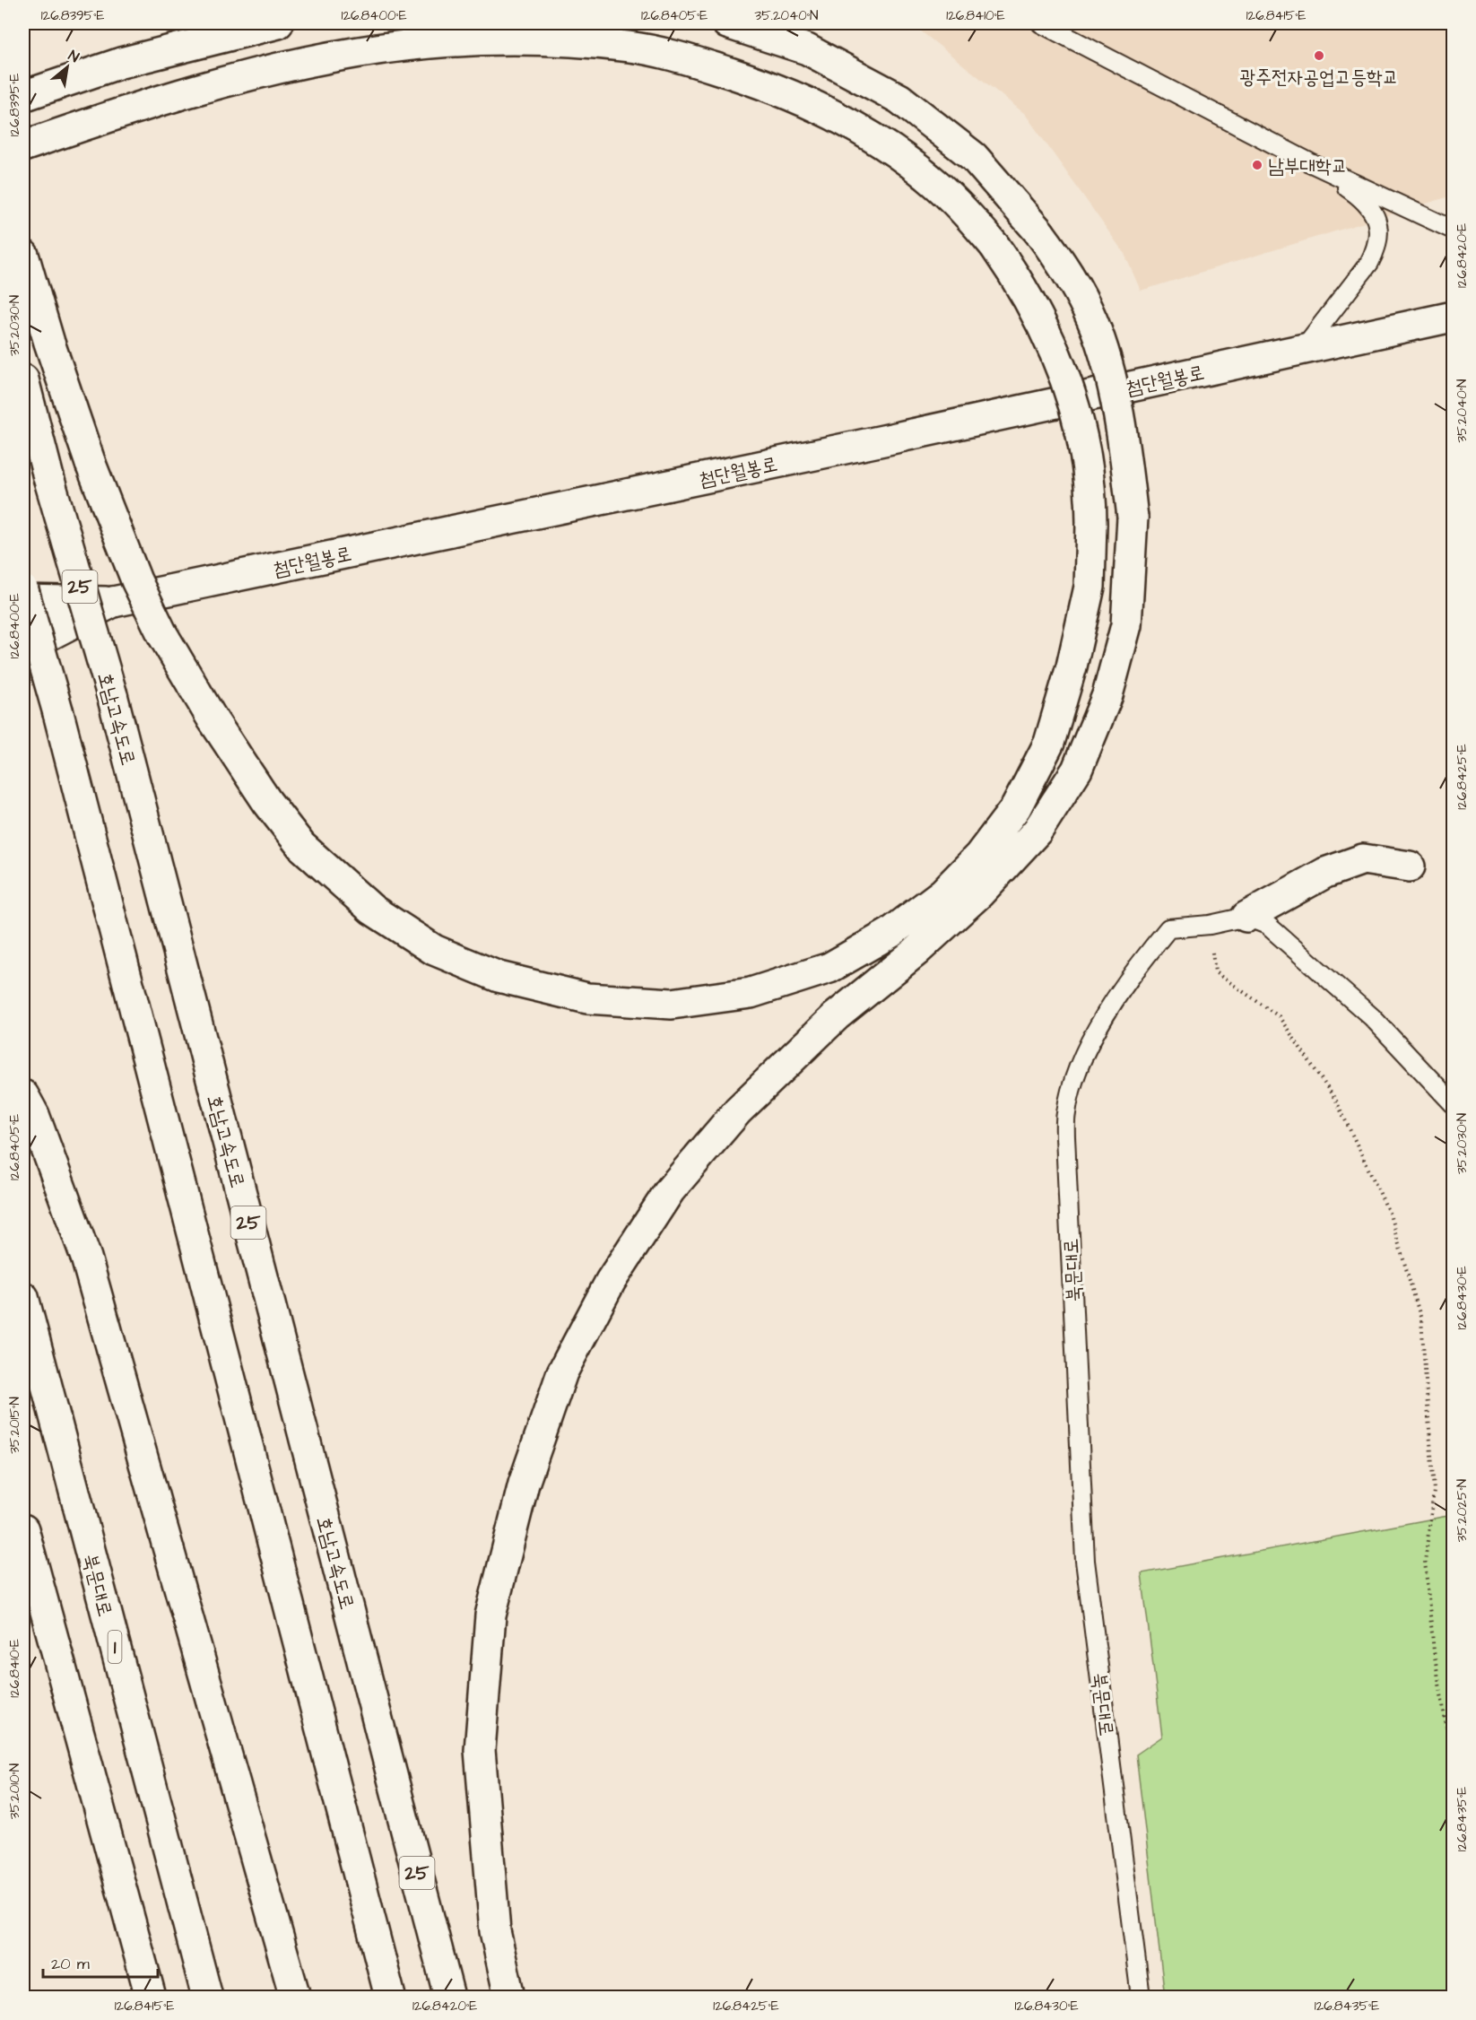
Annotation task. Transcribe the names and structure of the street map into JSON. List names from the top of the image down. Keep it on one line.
{"streets":{"main road":["첨단월봉로","25","호남고속도로","북문대로","1"]},"places":["광주전자공업고등학교","남부대학교"],"scale_bar":"20 m","north":"top right","coordinates":["126.8395°E","126.8400°E","126.8405°E","35.2040°N","126.8410°E","126.8415°E","126.8420°E","35.2030°N","126.8425°E","126.8430°E","35.2015°N","35.2025°N","35.2010°N","126.8435°E"]}
